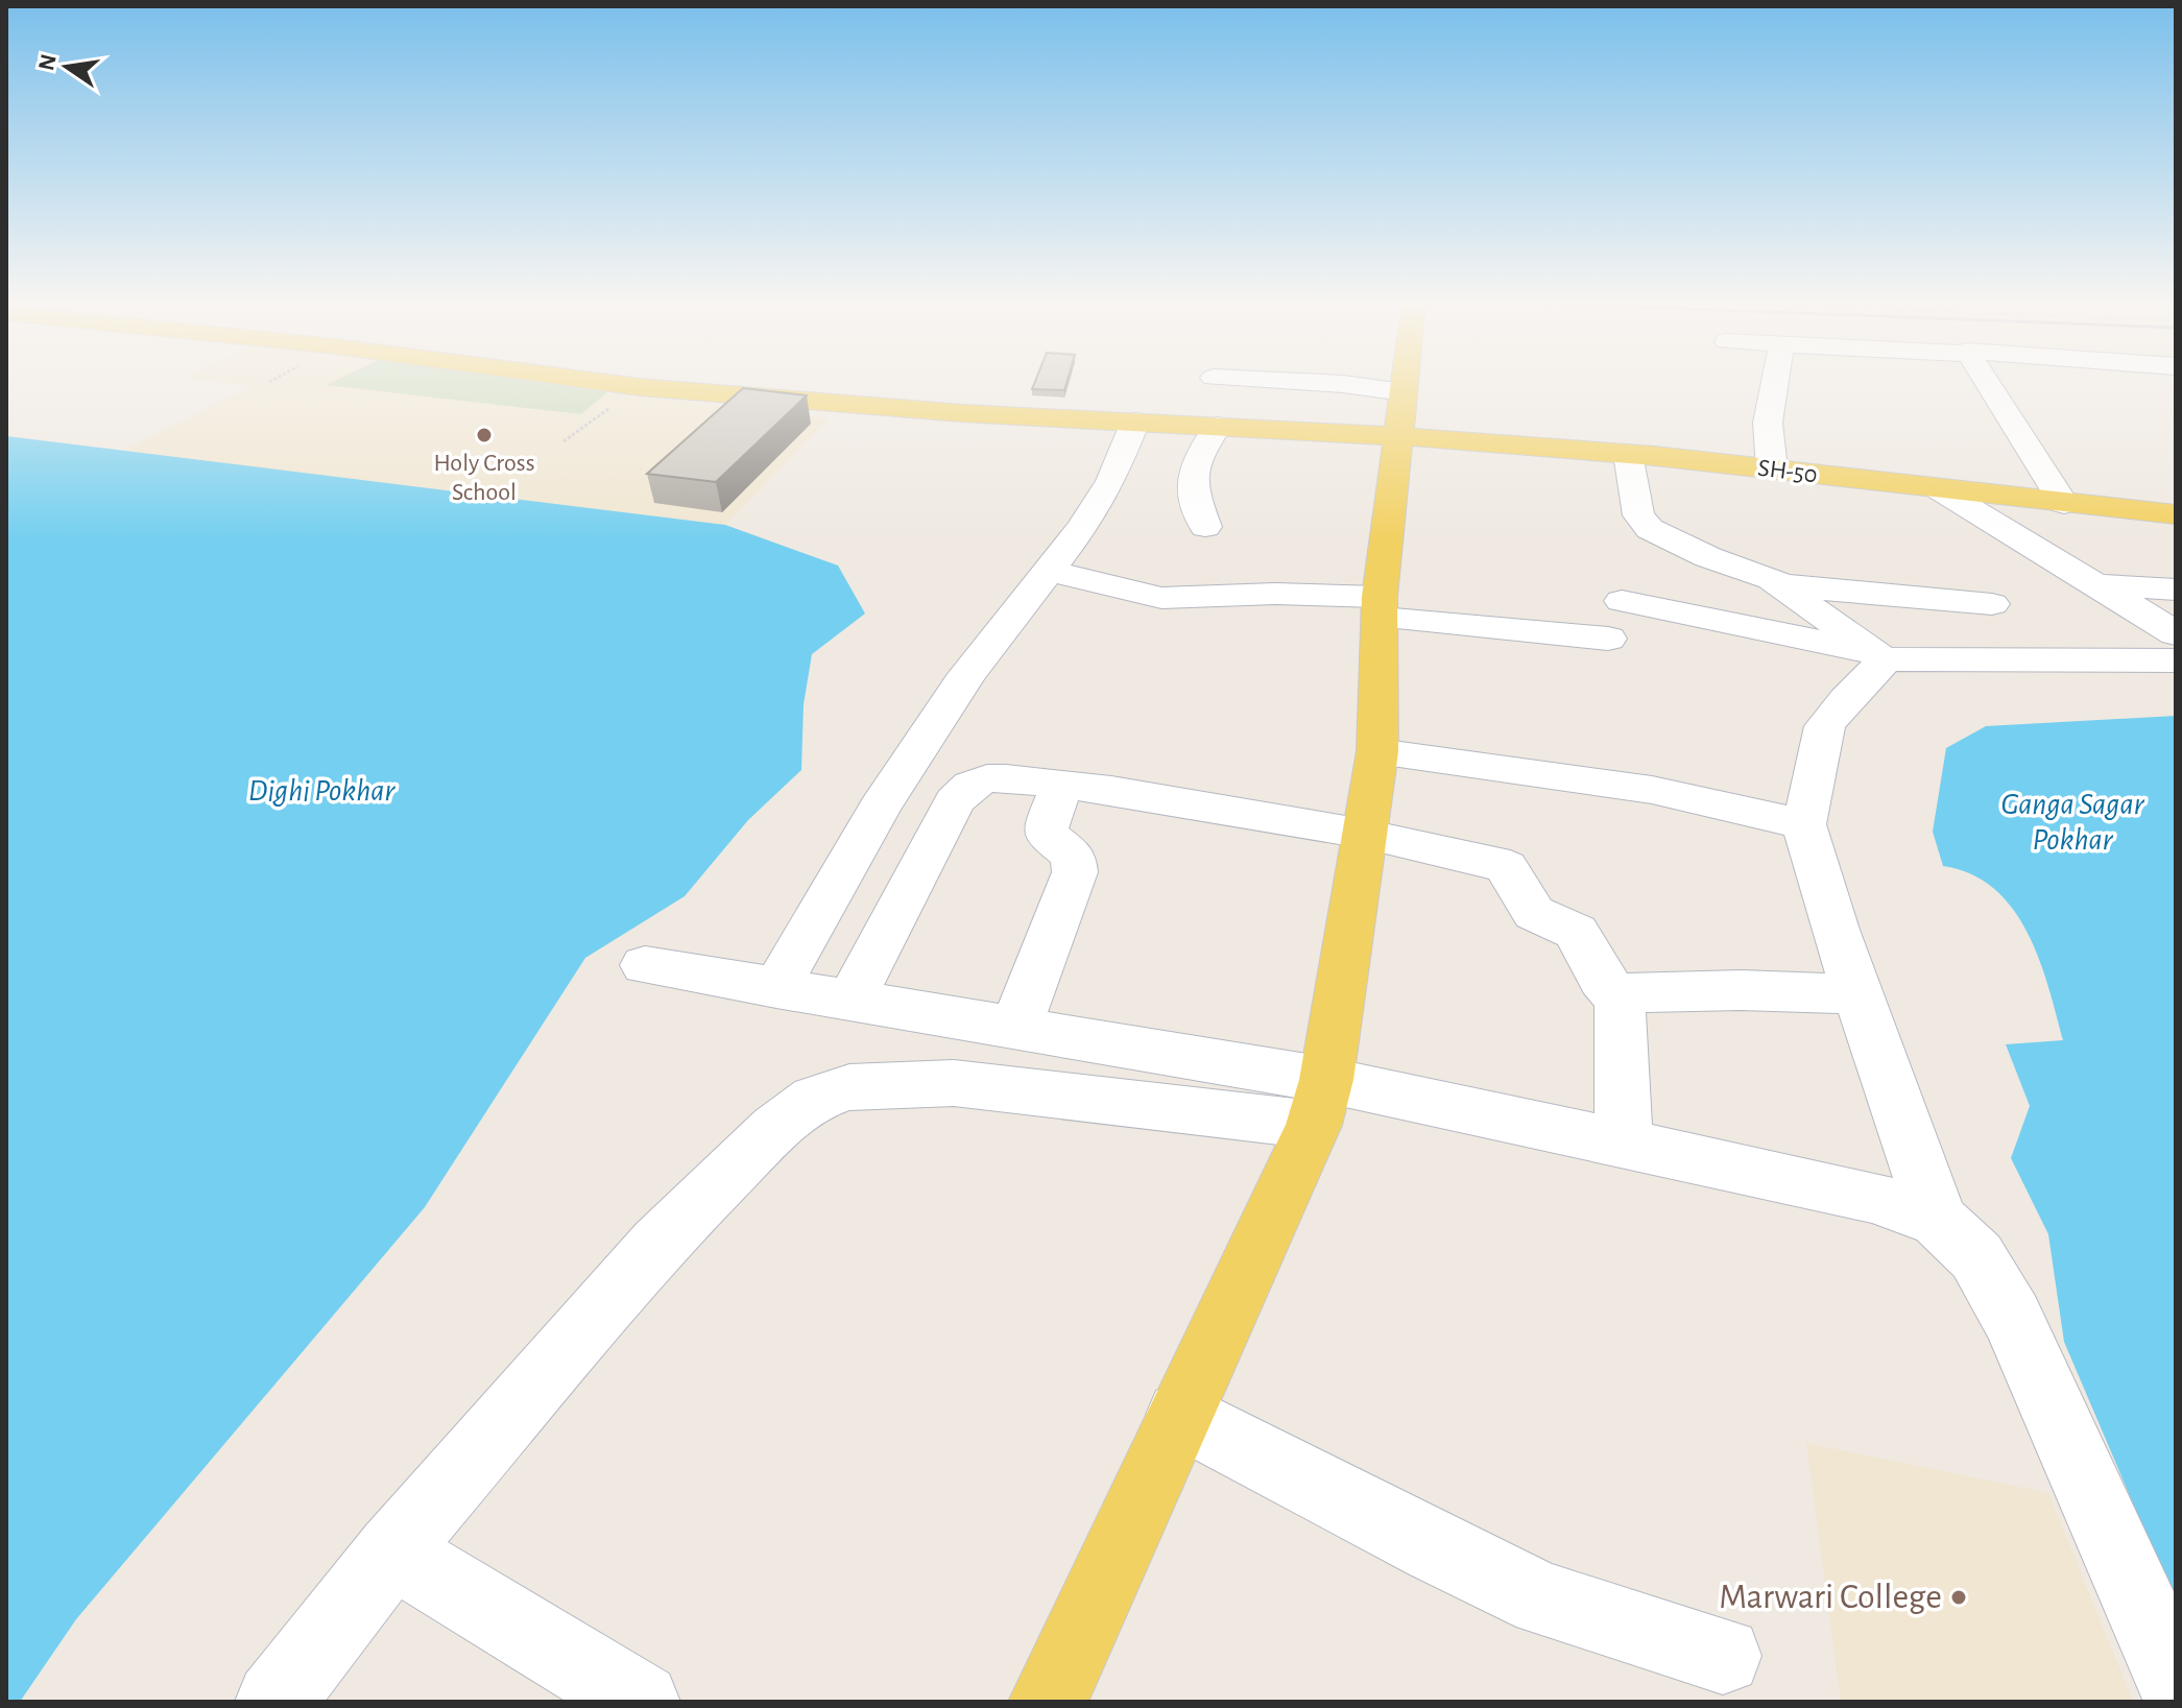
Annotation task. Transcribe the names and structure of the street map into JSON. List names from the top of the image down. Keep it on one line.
{"streets":{"main road":["SH-50"]},"water":["Dighi Pokhar","Ganga Sagar Pokhar"],"places":["Holy Cross School","Marwari College"],"north":"left"}
